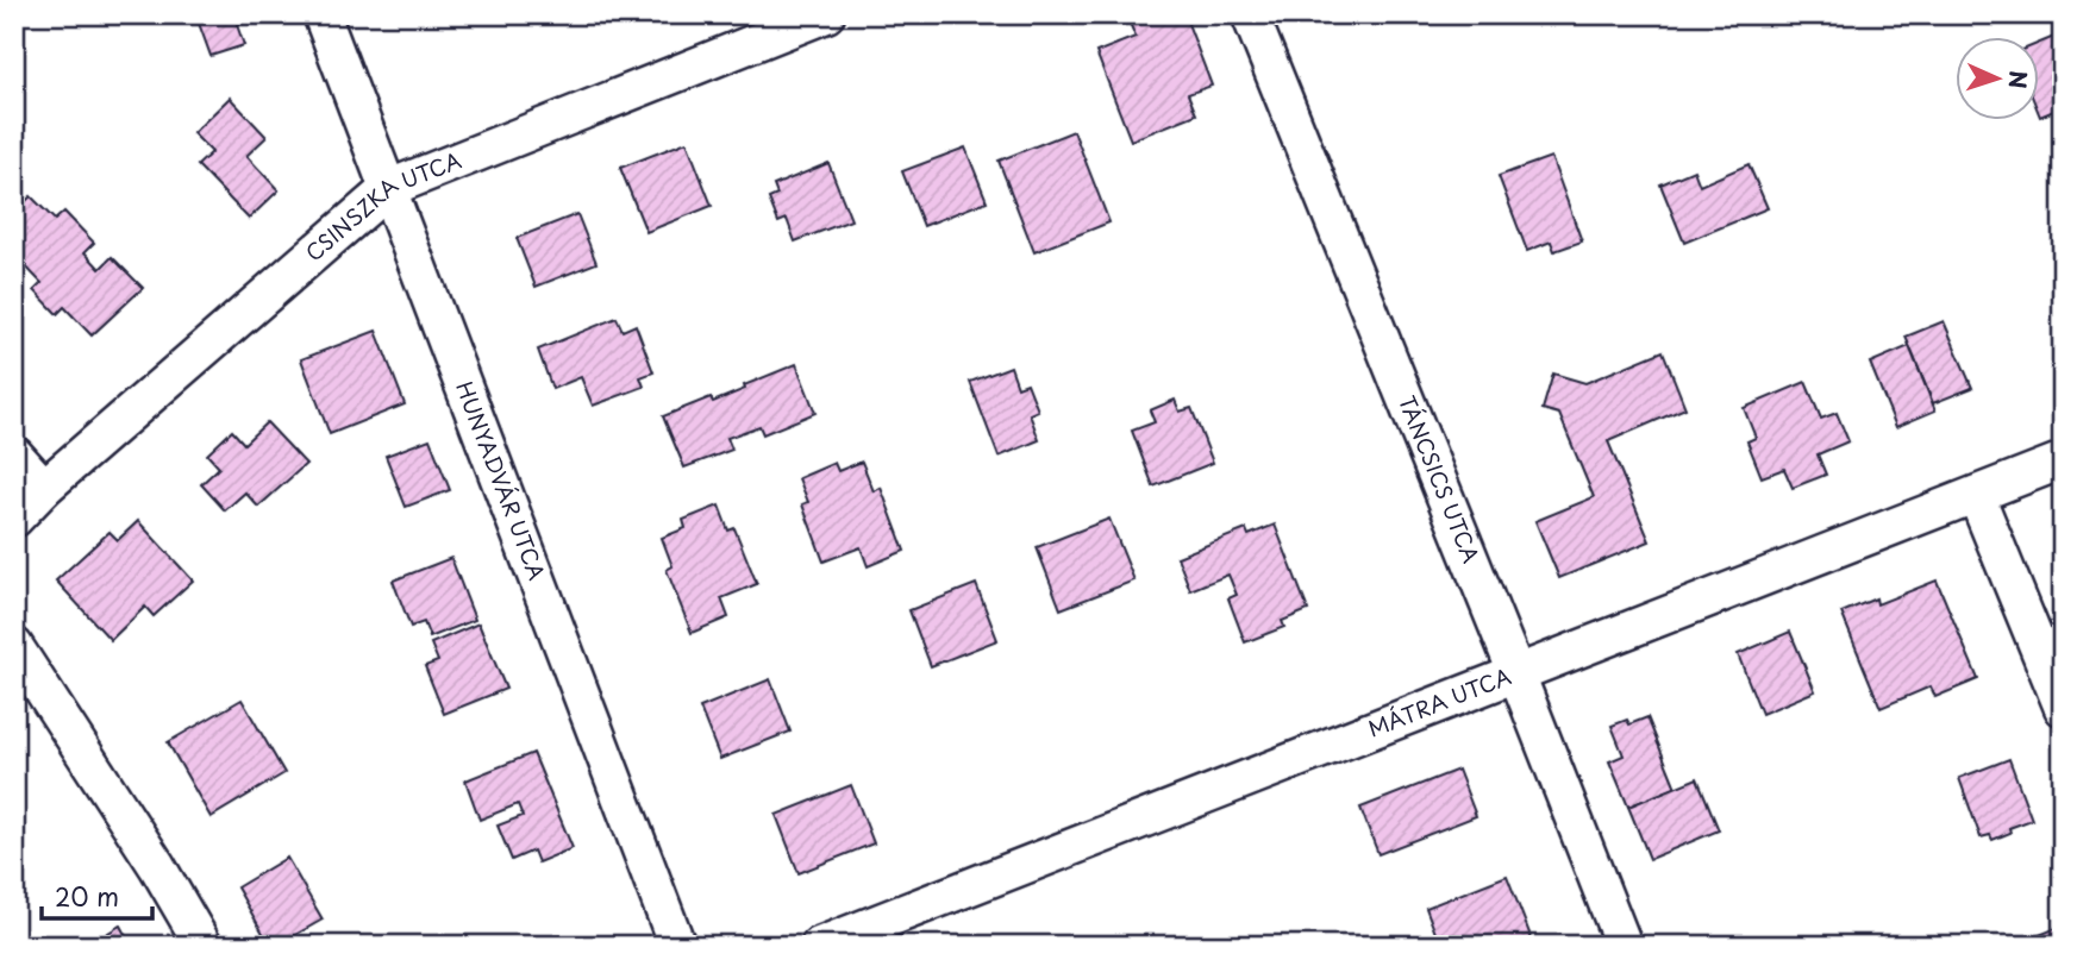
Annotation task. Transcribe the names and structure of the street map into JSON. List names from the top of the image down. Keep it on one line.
{"streets":{"street":["CSINSZKA UTCA","HUNYADVÁR UTCA","TÁNCSICS UTCA","MÁTRA UTCA"]},"crossings":[["CSINSZKA UTCA","HUNYADVÁR UTCA"],["TÁNCSICS UTCA","MÁTRA UTCA"]],"scale_bar":"20 m","north":"right"}
